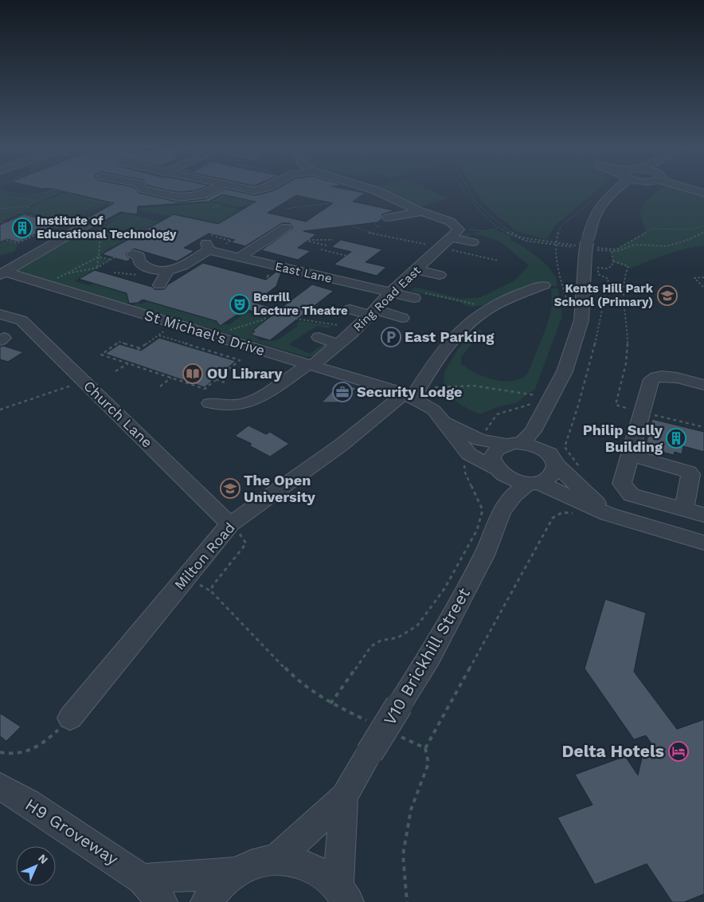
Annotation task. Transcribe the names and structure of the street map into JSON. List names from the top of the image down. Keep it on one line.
{"streets":{"street":["East Lane","Ring Road East","St Michael's Drive","Church Lane","Milton Road","V10 Brickhill Street","H9 Groveway"]},"crossings":[["East Lane","Ring Road East"],["Ring Road East","St Michael's Drive"],["St Michael's Drive","Milton Road"],["St Michael's Drive","V10 Brickhill Street"],["Church Lane","Milton Road"]],"places":{"building":["Institute of Educational Technology","Philip Sully Building"],"school or university":["Kents Hill Park School (Primary)","The Open University"],"theatre":["Berrill Lecture Theatre"],"parking":["East Parking"],"library":["OU Library"],"office":["Security Lodge"],"hotel":["Delta Hotels"]},"north":"top right"}
